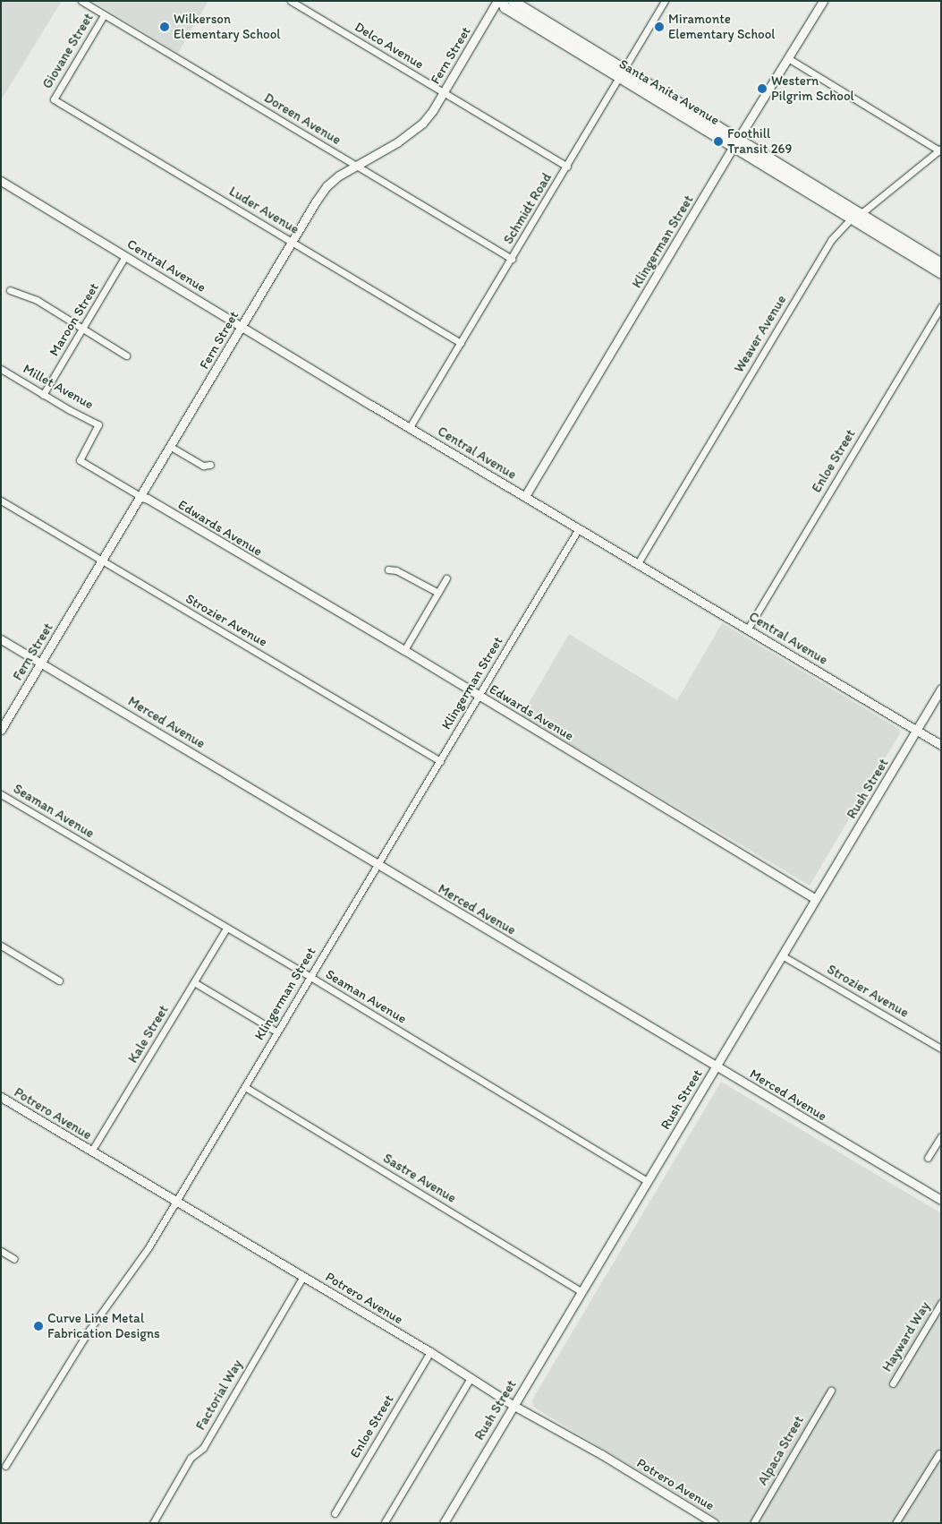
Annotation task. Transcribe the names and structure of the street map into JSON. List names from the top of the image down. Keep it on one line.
{"streets":{"main road":["Santa Anita Avenue"],"street":["Delco Avenue","Giovane Street","Fern Street","Doreen Avenue","Schmidt Road","Luder Avenue","Klingerman Street","Central Avenue","Maroon Street","Weaver Avenue","Millet Avenue","Enloe Street","Edwards Avenue","Strozier Avenue","Merced Avenue","Rush Street","Seaman Avenue","Kale Street","Potrero Avenue","Sastre Avenue","Hayward Way","Factorial Way","Alpaca Street"]},"crossings":[["Delco Avenue","Fern Street"],["Delco Avenue","Schmidt Road"],["Giovane Street","Doreen Avenue"],["Giovane Street","Luder Avenue"],["Fern Street","Doreen Avenue"],["Fern Street","Luder Avenue"],["Fern Street","Central Avenue"],["Fern Street","Millet Avenue"],["Fern Street","Edwards Avenue"],["Fern Street","Strozier Avenue"],["Fern Street","Merced Avenue"],["Santa Anita Avenue","Schmidt Road"],["Santa Anita Avenue","Klingerman Street"],["Santa Anita Avenue","Weaver Avenue"],["Doreen Avenue","Schmidt Road"],["Schmidt Road","Luder Avenue"],["Schmidt Road","Central Avenue"],["Klingerman Street","Central Avenue"],["Klingerman Street","Edwards Avenue"],["Klingerman Street","Strozier Avenue"],["Klingerman Street","Merced Avenue"],["Klingerman Street","Seaman Avenue"],["Klingerman Street","Potrero Avenue"],["Klingerman Street","Sastre Avenue"],["Central Avenue","Maroon Street"],["Central Avenue","Weaver Avenue"],["Central Avenue","Enloe Street"],["Central Avenue","Rush Street"],["Maroon Street","Millet Avenue"],["Millet Avenue","Edwards Avenue"],["Enloe Street","Potrero Avenue"],["Edwards Avenue","Rush Street"],["Strozier Avenue","Rush Street"],["Merced Avenue","Rush Street"],["Rush Street","Seaman Avenue"],["Rush Street","Potrero Avenue"],["Rush Street","Sastre Avenue"],["Seaman Avenue","Kale Street"],["Kale Street","Potrero Avenue"],["Potrero Avenue","Factorial Way"]],"places":["Wilkerson Elementary School","Miramonte Elementary School","Western Pilgrim School","Foothill Transit 269","Curve Line Metal Fabrication Designs"]}
